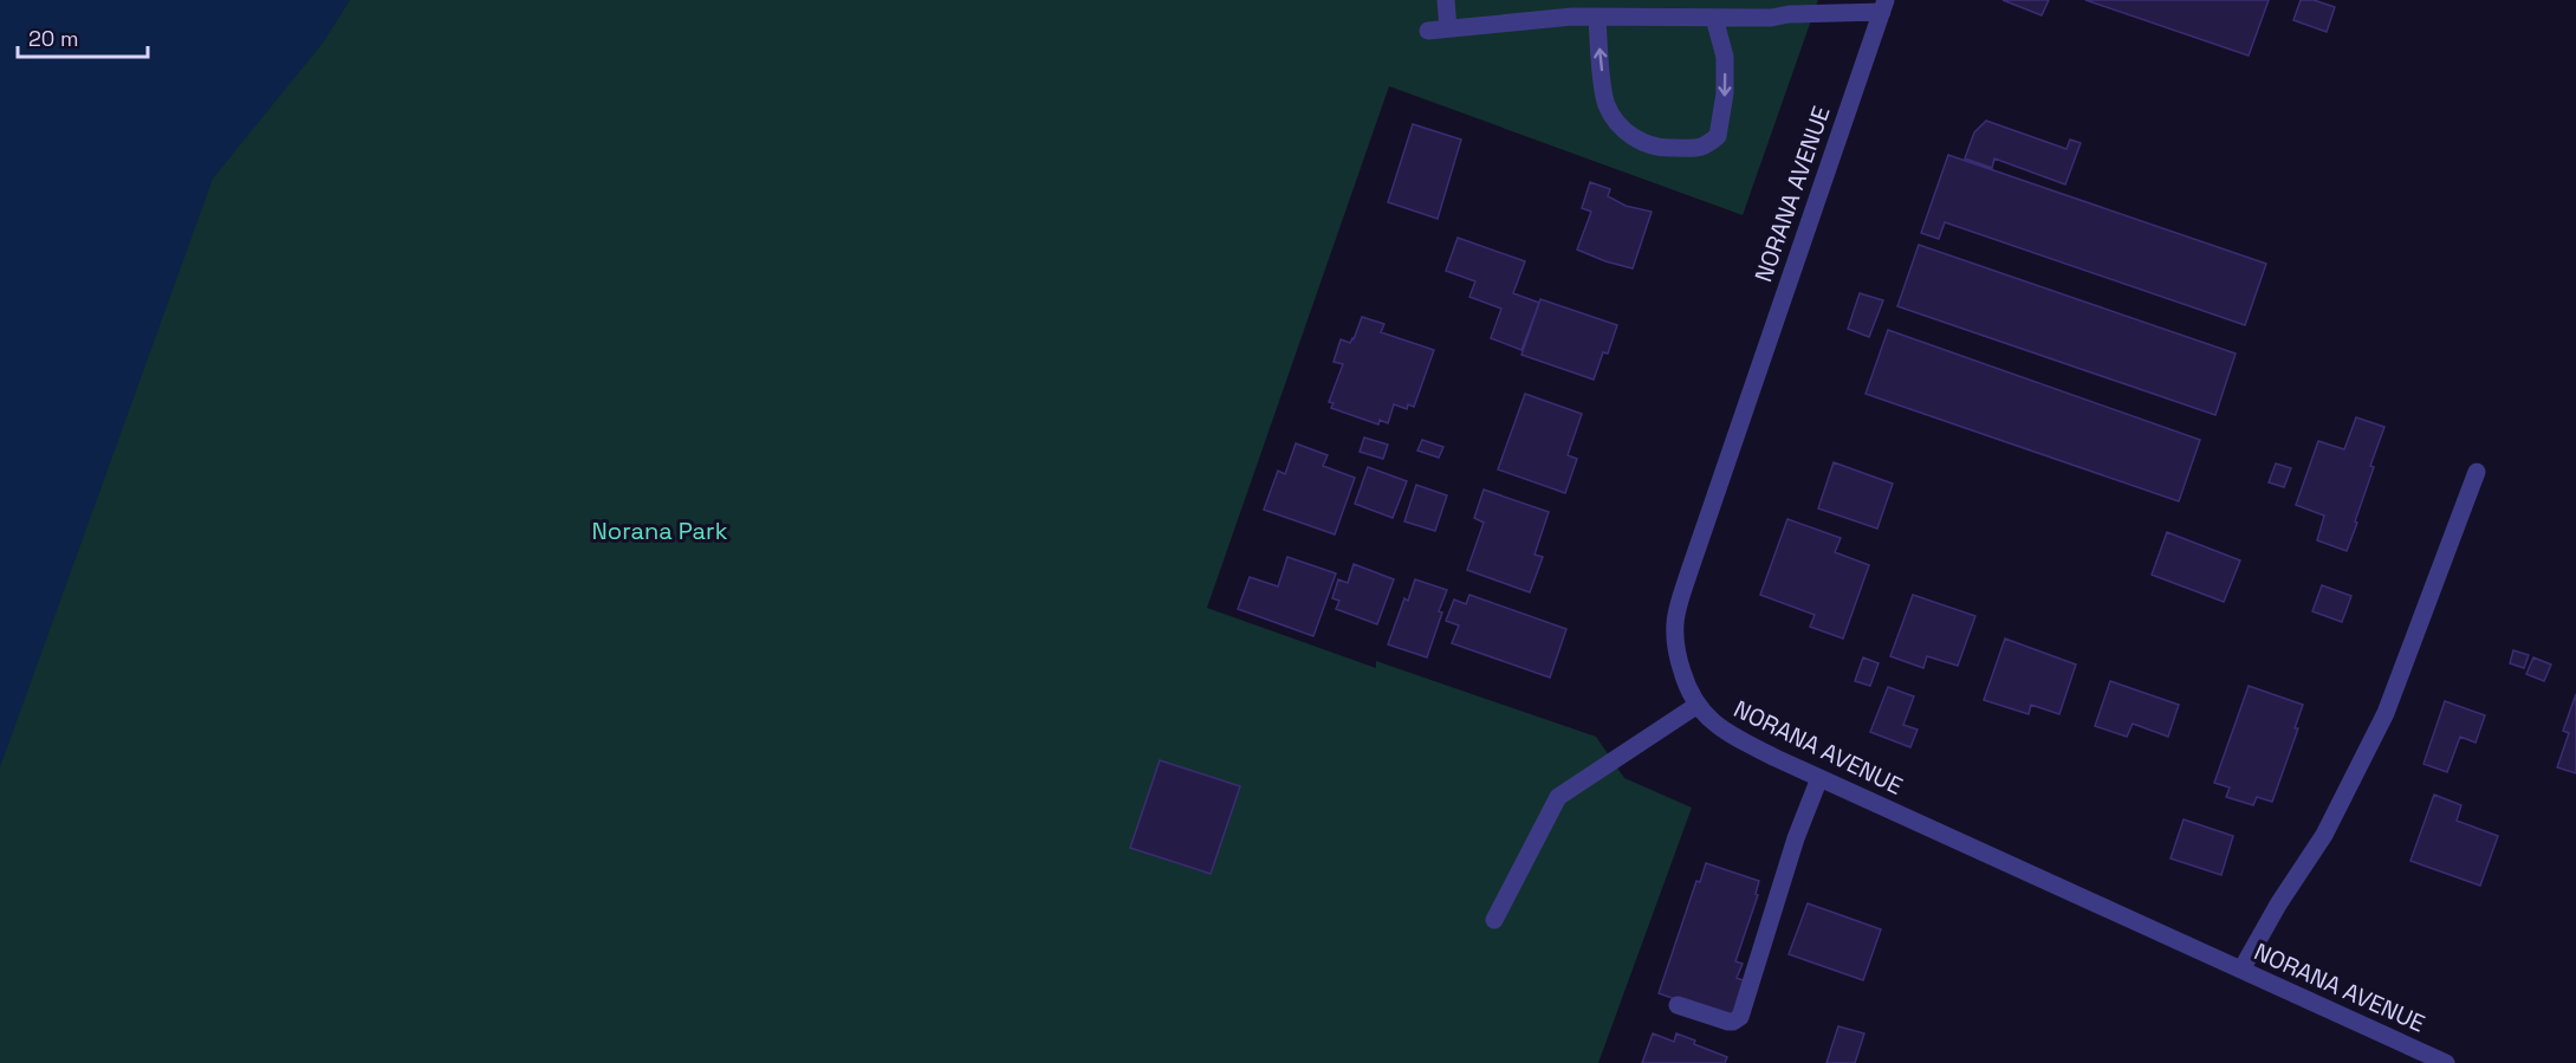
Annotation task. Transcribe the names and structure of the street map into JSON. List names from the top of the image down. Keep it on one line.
{"streets":{"street":["NORANA AVENUE"]},"parks":["Norana Park"],"scale_bar":"20 m"}
